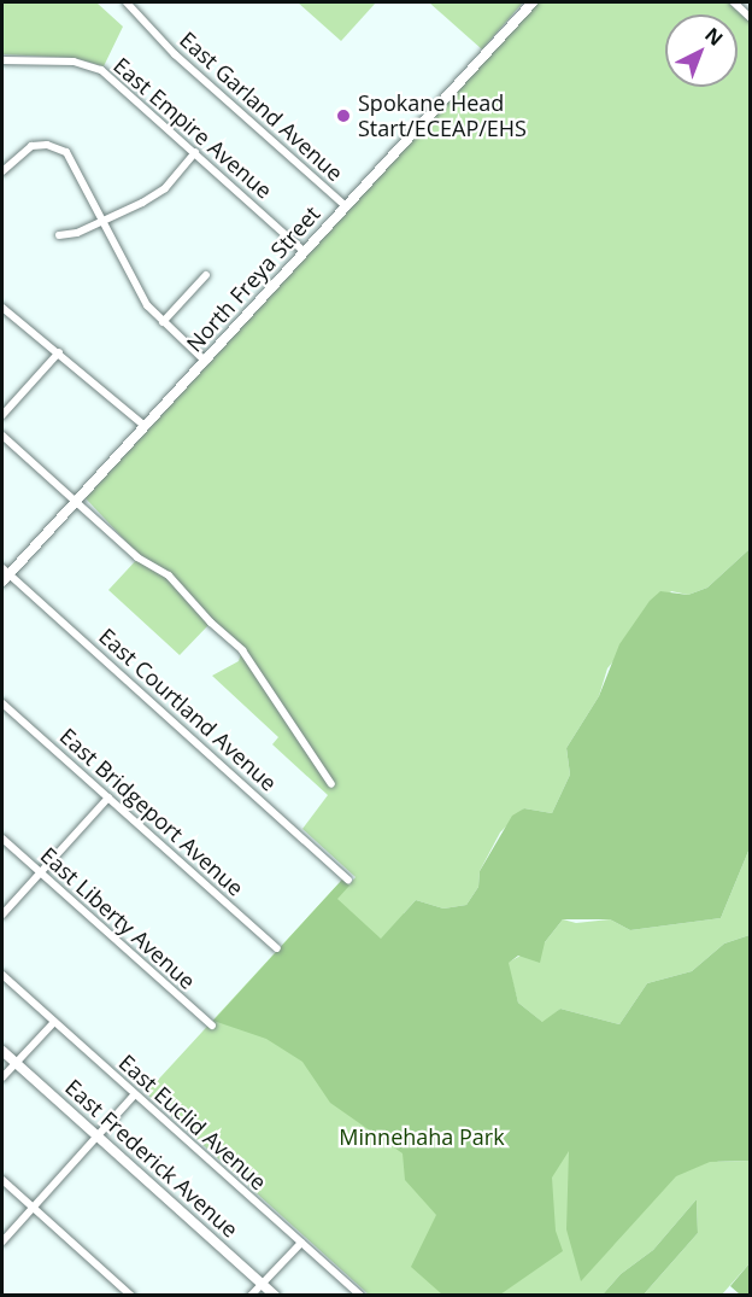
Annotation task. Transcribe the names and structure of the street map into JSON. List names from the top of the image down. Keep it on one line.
{"streets":{"main road":["East Frederick Avenue"],"street":["East Garland Avenue","East Empire Avenue","North Freya Street","East Courtland Avenue","East Bridgeport Avenue","East Liberty Avenue","East Euclid Avenue"]},"crossings":[["East Garland Avenue","North Freya Street"],["East Empire Avenue","North Freya Street"],["North Freya Street","East Courtland Avenue"]],"parks":["Minnehaha Park"],"places":["Spokane Head Start/ECEAP/EHS"],"north":"top right"}
